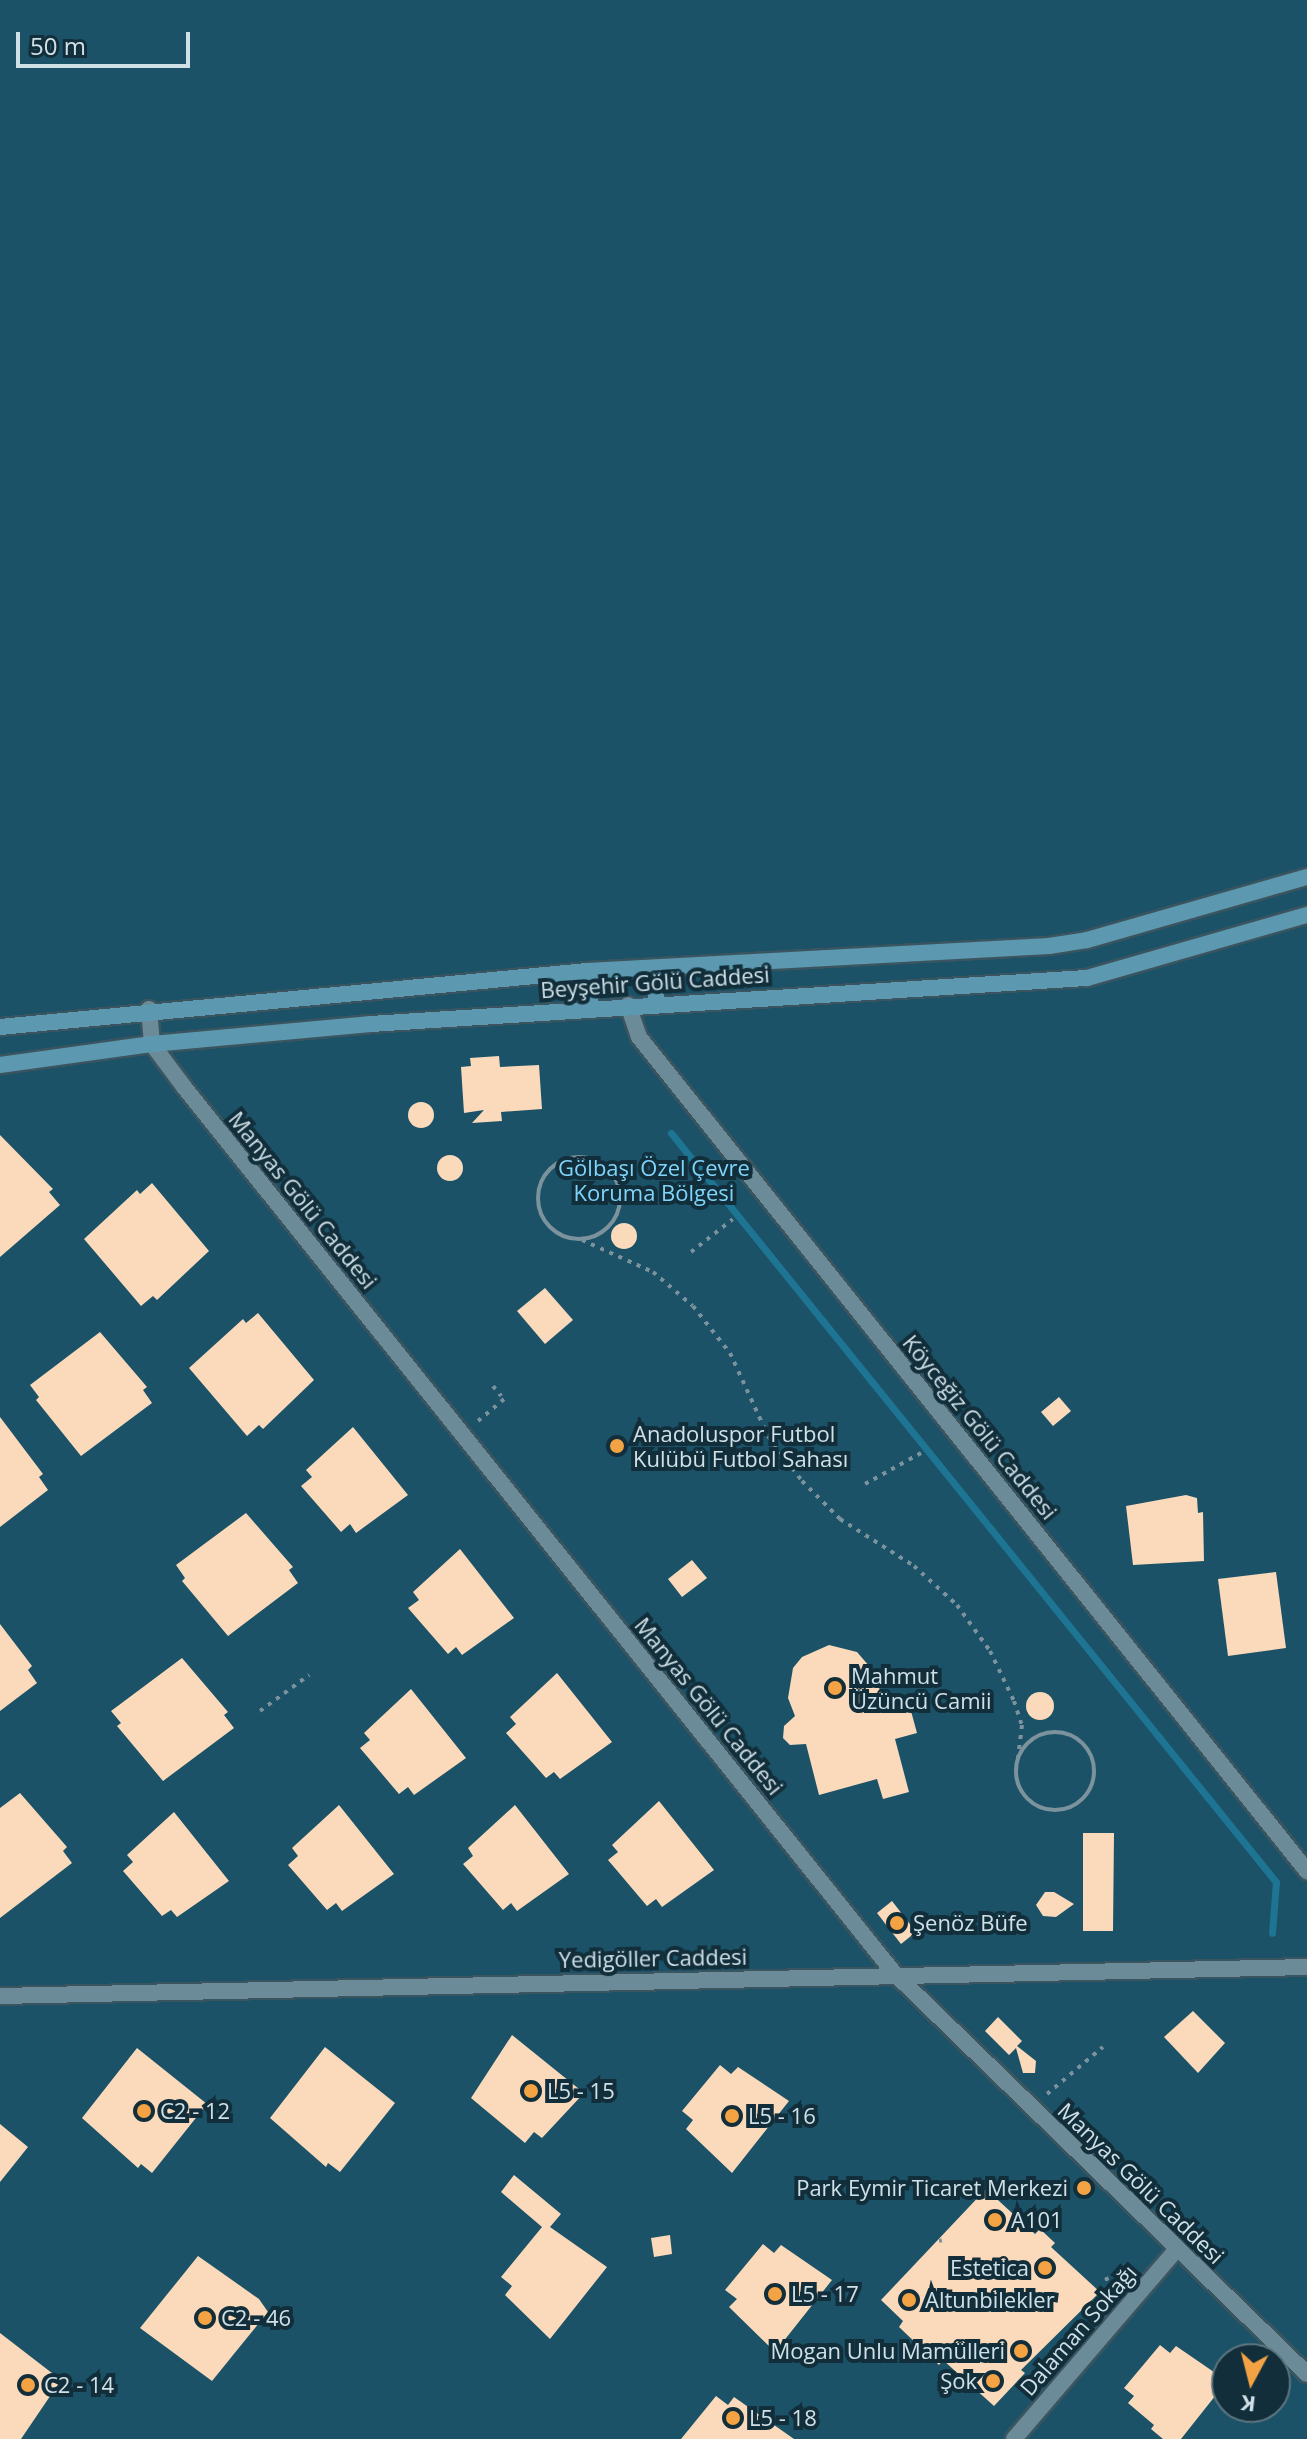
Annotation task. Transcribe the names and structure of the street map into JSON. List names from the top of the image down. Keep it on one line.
{"streets":{"main road":["Beyşehir Gölü Caddesi"],"street":["Manyas Gölü Caddesi","Köyceğiz Gölü Caddesi","Yedigöller Caddesi","Dalaman Sokağı"]},"crossings":[["Beyşehir Gölü Caddesi","Manyas Gölü Caddesi"],["Beyşehir Gölü Caddesi","Köyceğiz Gölü Caddesi"],["Manyas Gölü Caddesi","Yedigöller Caddesi"],["Manyas Gölü Caddesi","Dalaman Sokağı"]],"parks":["Gölbaşı Özel Çevre Koruma Bölgesi"],"places":["Anadoluspor Futbol Kulübü Futbol Sahası","Mahmut Üzüncü Camii","Şenöz Büfe","L5 - 15","C2 - 12","L5 - 16","Park Eymir Ticaret Merkezi","A101","Estetica","L5 - 17","Altunbilekler","C2 - 46","Mogan Unlu Mamülleri","Şok","C2 - 14","L5 - 18"],"scale_bar":"50 m","north":"bottom"}
